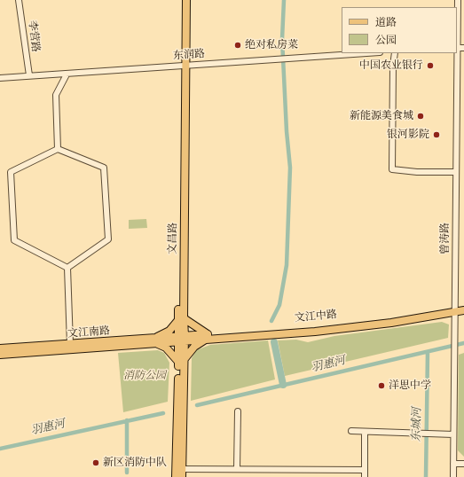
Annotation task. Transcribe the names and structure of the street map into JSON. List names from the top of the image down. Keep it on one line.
{"streets":{"main road":["文昌路","文江中路","文江南路"],"street":["李营路","东润路","曾涛路"]},"crossings":[["李营路","东润路"],["东润路","文昌路"],["文昌路","文江中路"],["文昌路","文江南路"],["曾涛路","文江中路"],["文江中路","文江南路"]],"water":["羽惠河","东城河"],"parks":["消防公园"],"places":["绝对私房菜","中国农业银行","新能源美食城","银河影院","洋思中学","新区消防中队"],"legend":["道路","公园"]}
